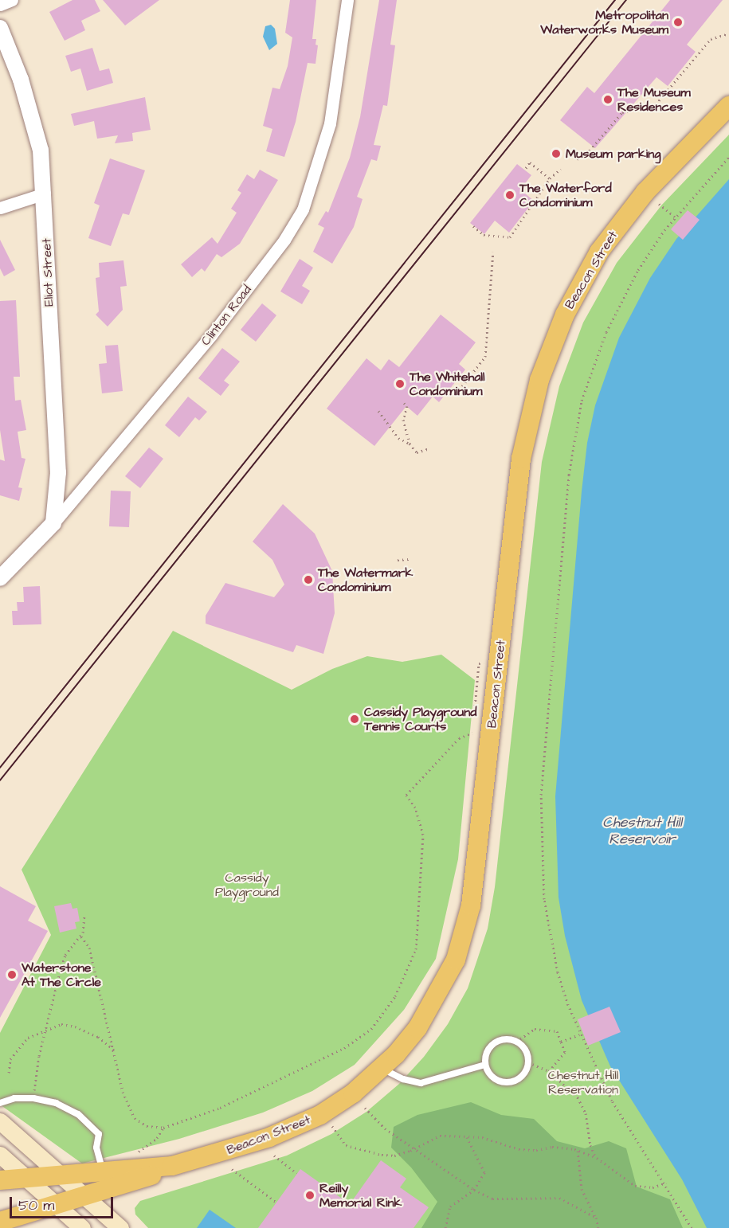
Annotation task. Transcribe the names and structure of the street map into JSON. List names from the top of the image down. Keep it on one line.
{"streets":{"main road":["Beacon Street"],"street":["Eliot Street","Clinton Road"]},"crossings":[["Eliot Street","Clinton Road"]],"water":["Chestnut Hill Reservoir"],"parks":["Cassidy Playground","Chestnut Hill Reservation"],"places":["Metropolitan Waterworks Museum","The Museum Residences","Museum parking","The Waterford Condominium","The Whitehall Condominium","The Watermark Condominium","Cassidy Playground Tennis Courts","Waterstone At The Circle","Reilly Memorial Rink"],"scale_bar":"50 m"}
